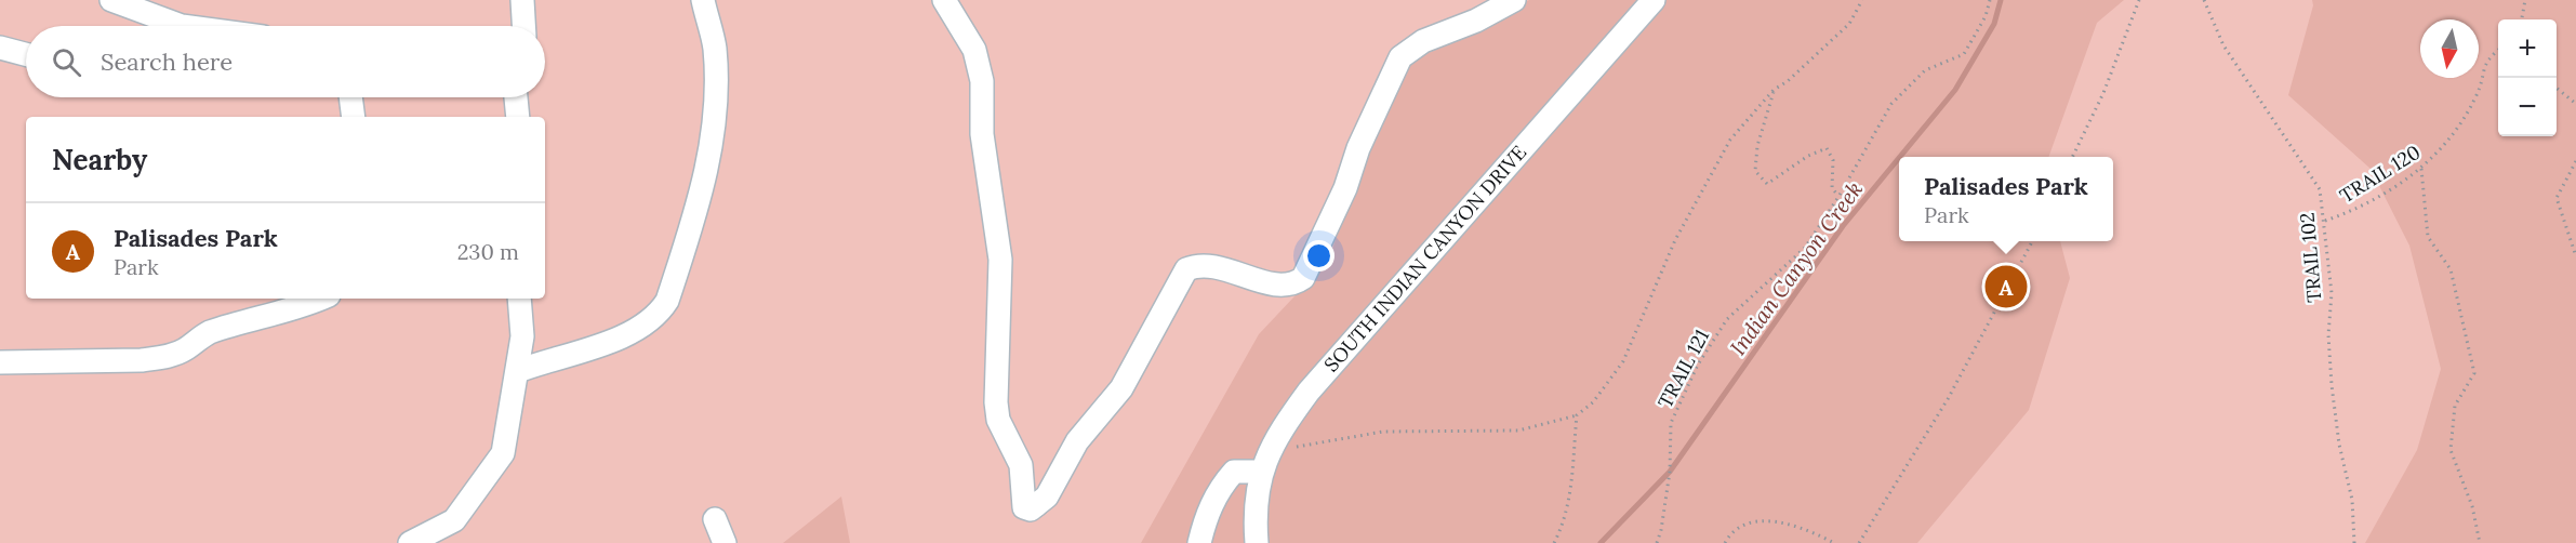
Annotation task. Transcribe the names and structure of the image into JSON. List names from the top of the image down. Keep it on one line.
{"streets":{"street":["SOUTH INDIAN CANYON DRIVE"],"path":["TRAIL 120","TRAIL 102","TRAIL 121"]},"crossings":[["TRAIL 120","TRAIL 102"]],"water":["Indian Canyon Creek"],"north":"bottom","page":{"map_buttons":["+","−"],"search":"Search here","heading":"Nearby","popup":["Palisades Park","Park"],"list":[{"mark":"A","name":"Palisades Park","note":"Park","value":"230 m"}],"pins":"A"}}
